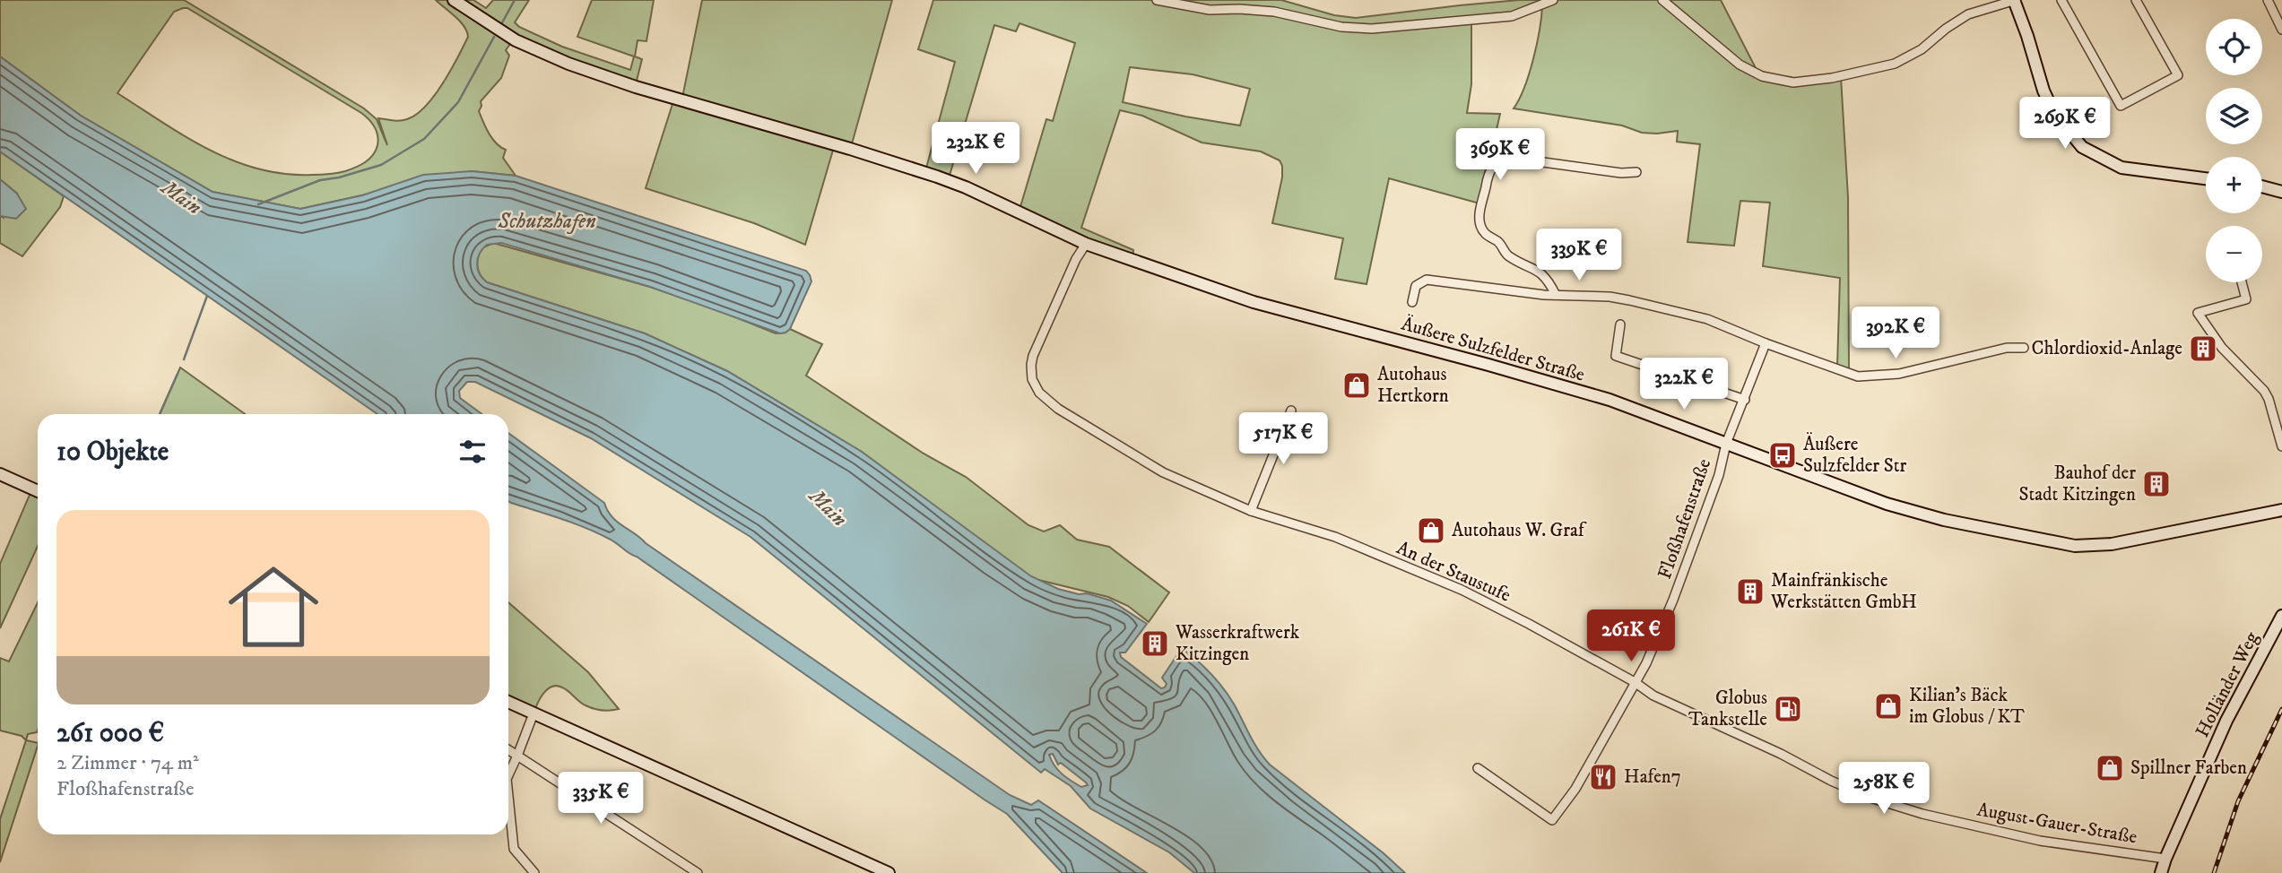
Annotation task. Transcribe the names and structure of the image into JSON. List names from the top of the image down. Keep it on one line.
{"streets":{"main road":["Äußere Sulzfelder Straße","Holländer Weg"],"street":["Floßhafenstraße","An der Staustufe","August-Gauer-Straße"]},"crossings":[["Äußere Sulzfelder Straße","Floßhafenstraße"],["Äußere Sulzfelder Straße","An der Staustufe"],["Floßhafenstraße","An der Staustufe"],["Floßhafenstraße","August-Gauer-Straße"],["An der Staustufe","August-Gauer-Straße"],["Holländer Weg","August-Gauer-Straße"]],"water":["Main","Schutzhafen"],"places":{"building":["Chlordioxid-Anlage","Bauhof der Stadt Kitzingen","Mainfränkische Werkstätten GmbH","Wasserkraftwerk Kitzingen"],"shop":["Autohaus Hertkorn","Autohaus W. Graf","Kilian's Bäck im Globus / KT","Spillner Farben"],"bus stop":["Äußere Sulzfelder Str"],"fuel station":["Globus Tankstelle"],"restaurant":["Hafen7"]},"page":{"map_buttons":["+","−"],"price":["269K €","232K €","369K €","339K €","392K €","322K €","517K €","261K €","258K €","335K €"],"heading":"10 Objekte","list":[{"name":"261 000 €","note":"2 Zimmer · 74 m² · Floßhafenstraße"}]}}
